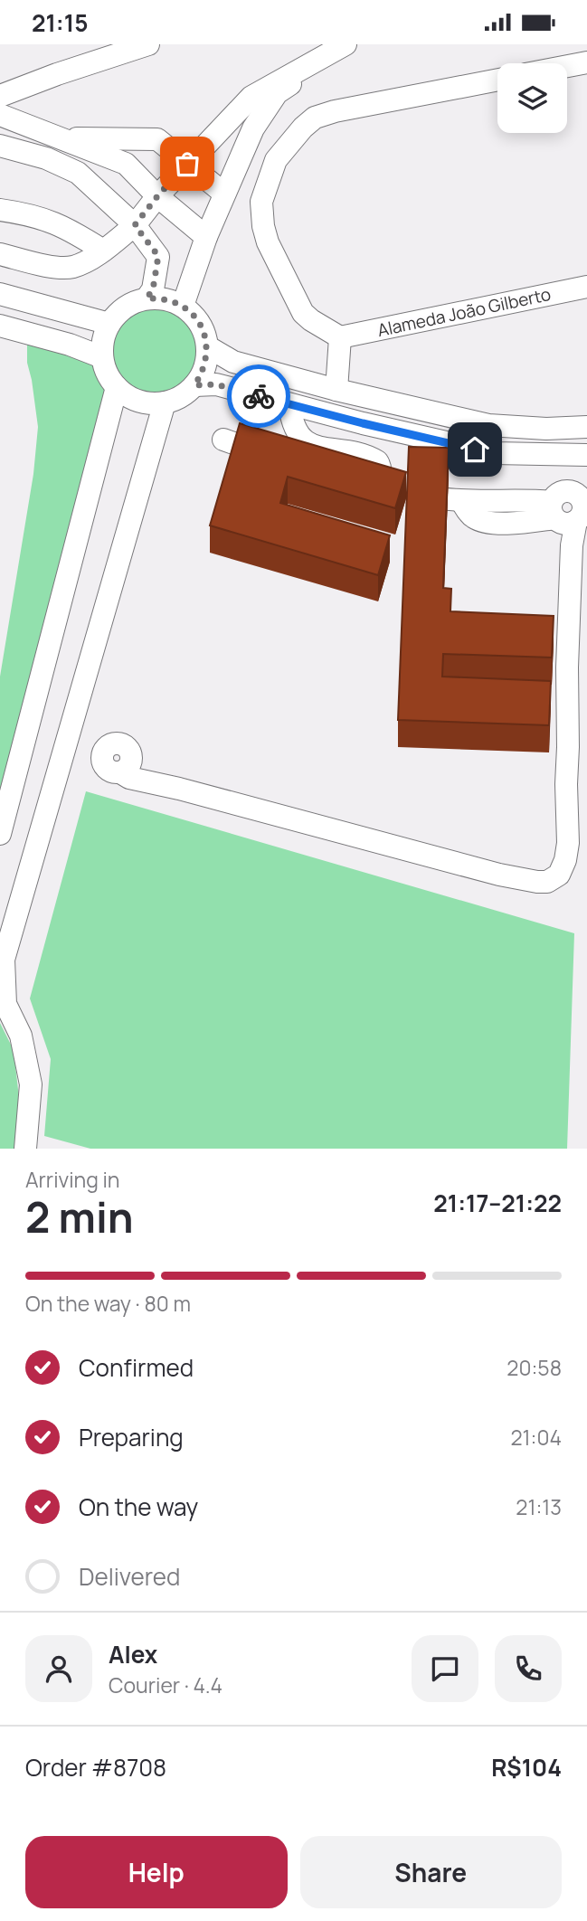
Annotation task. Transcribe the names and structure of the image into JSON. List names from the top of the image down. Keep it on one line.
{"streets":{"street":["Alameda João Gilberto"]},"page":{"status":"21:15","heading":["2 min","Arriving in","21:17–21:22"],"panel":["Alex","Courier · 4.4","Order #8708","R$104"],"bar":"On the way · 80 m","list":[["Confirmed","20:58"],["Preparing","21:04"],["On the way","21:13"],"Delivered"],"buttons":["Help","Share"]}}
